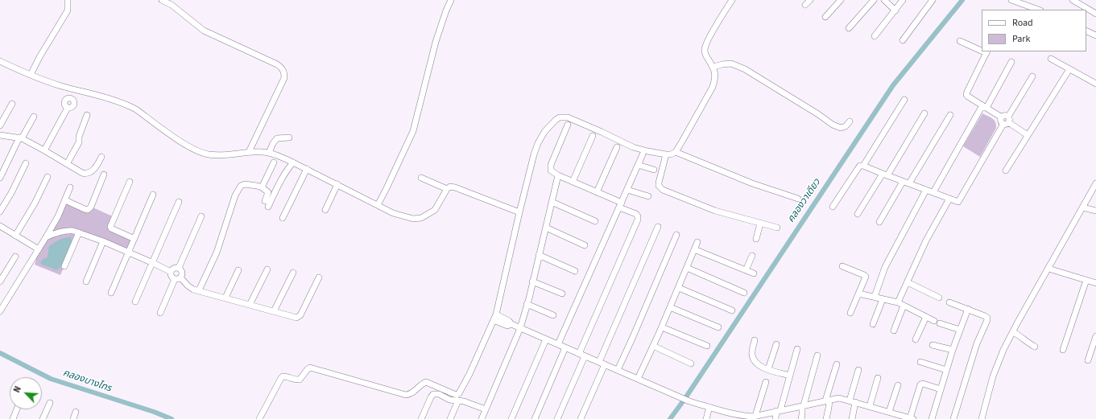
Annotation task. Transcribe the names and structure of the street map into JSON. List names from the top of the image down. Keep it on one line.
{"water":["คลองวาเดียว","คลองบางไทร"],"legend":["Road","Park"],"north":"top left"}
